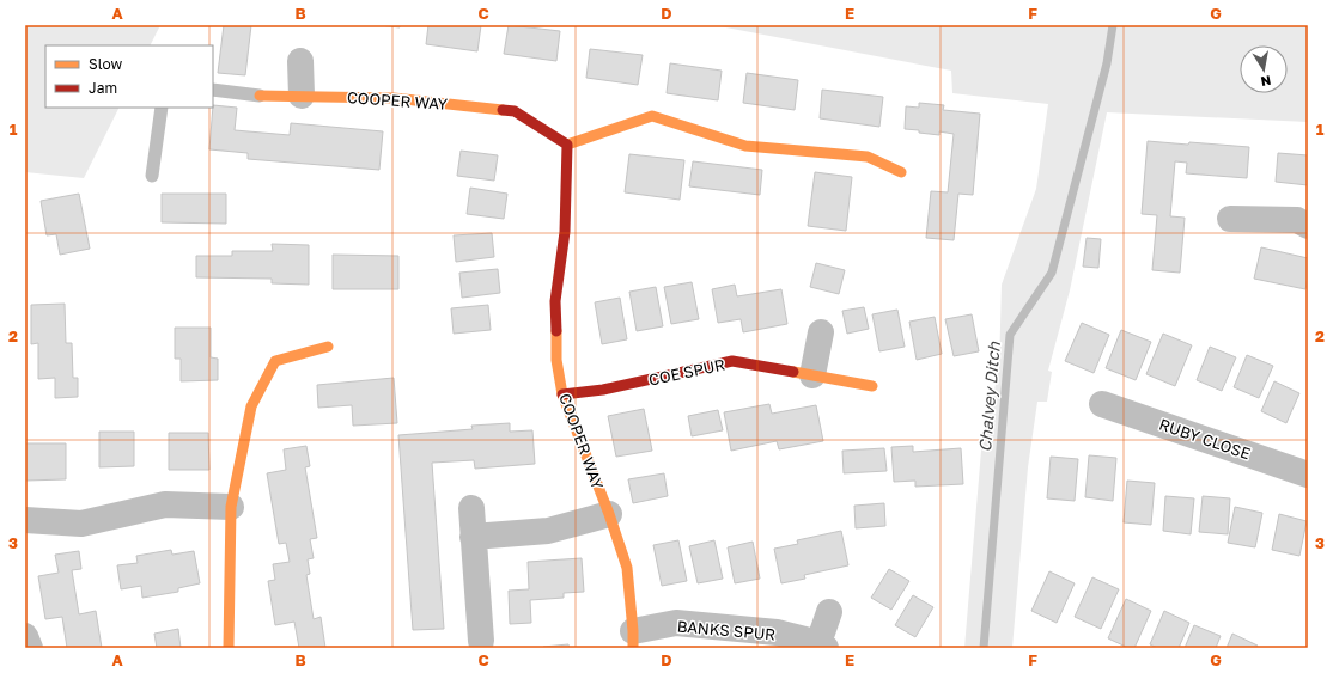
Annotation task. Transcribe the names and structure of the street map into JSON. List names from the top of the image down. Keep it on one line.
{"streets":{"street":["COOPER WAY","COE SPUR","RUBY CLOSE","BANKS SPUR"]},"crossings":[["COOPER WAY","COE SPUR"],["COOPER WAY","BANKS SPUR"]],"water":["Chalvey Ditch"],"legend":["Slow","Jam"],"north":"bottom","grid":{"columns":["A","B","C","D","E","F","G"],"rows":["1","2","3"]}}
